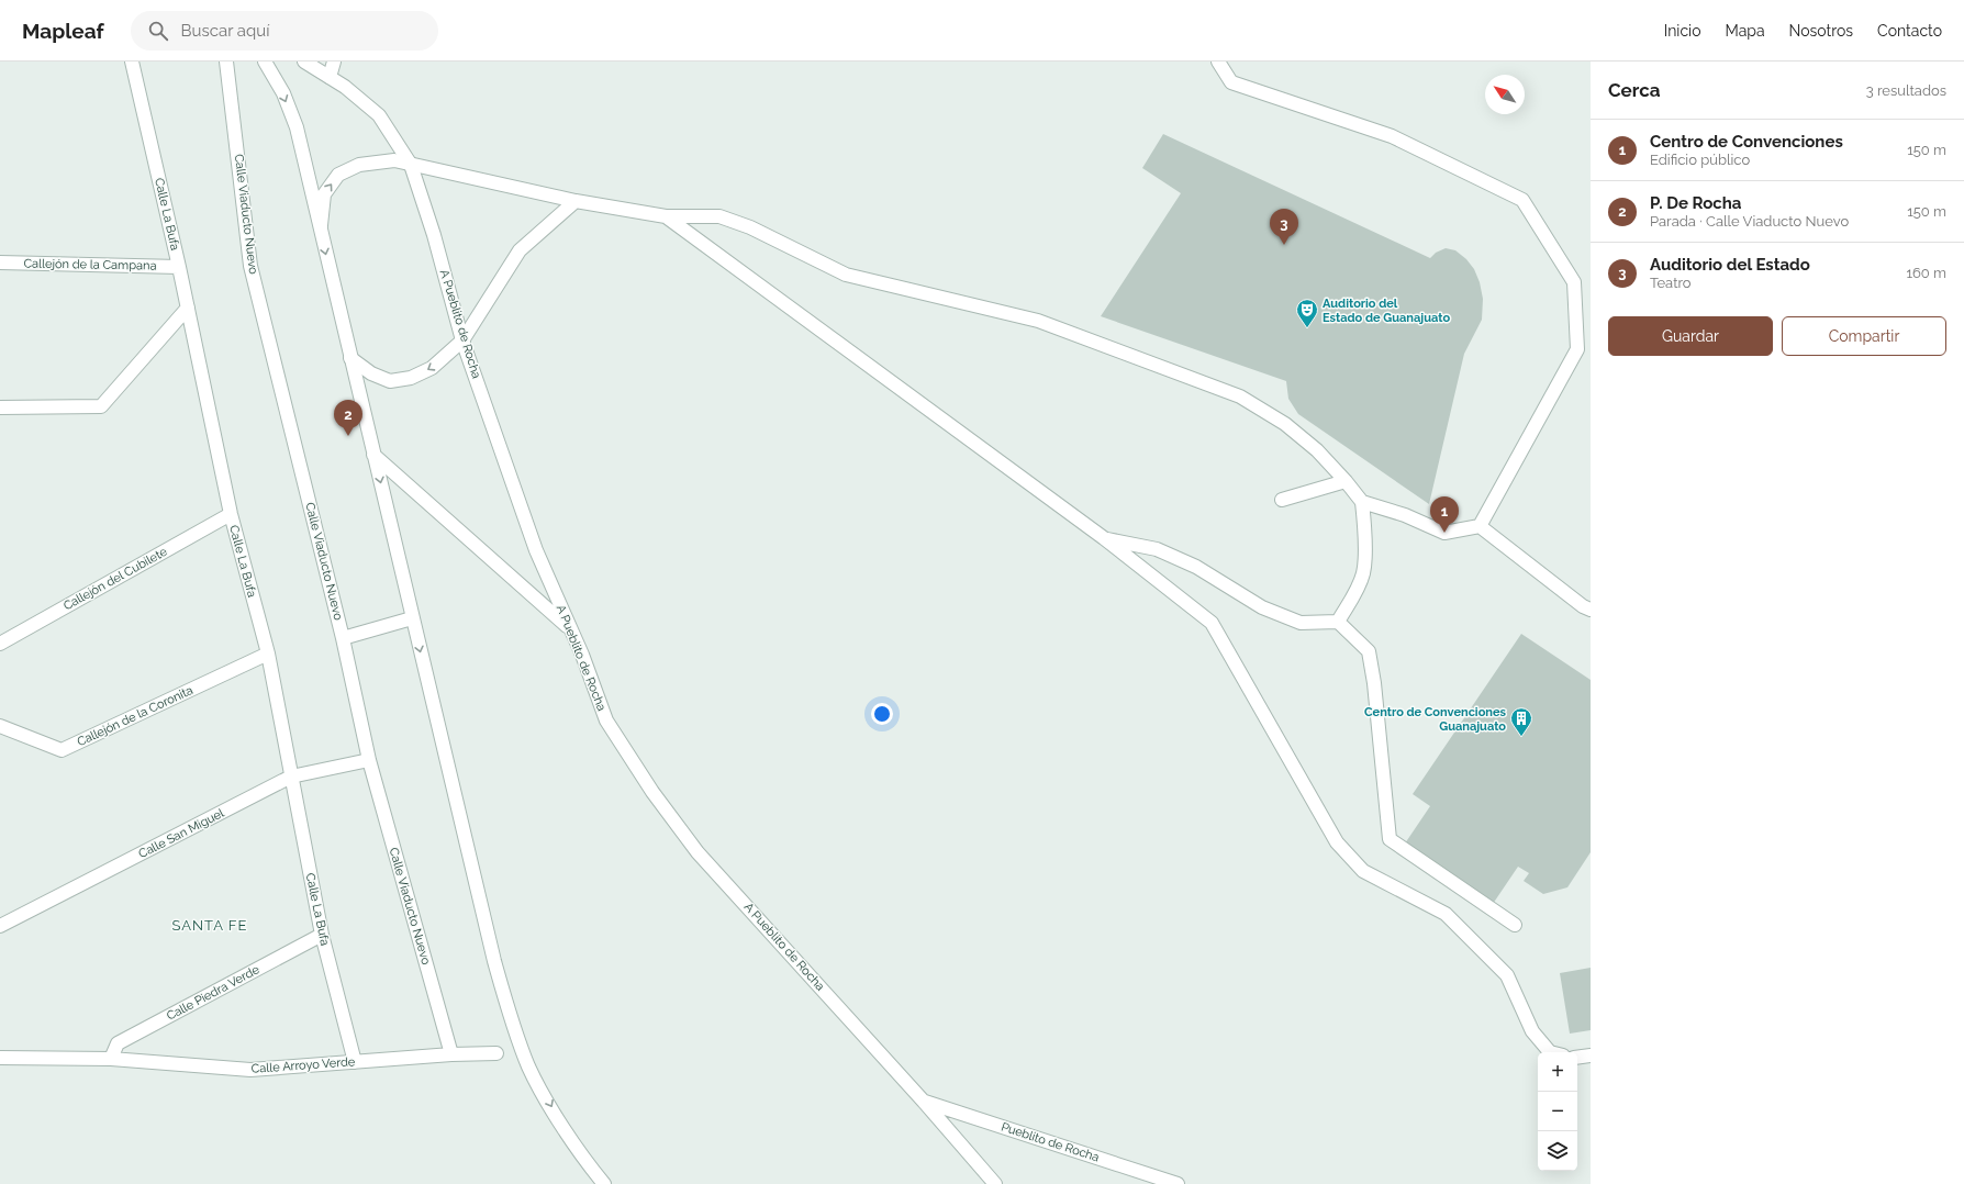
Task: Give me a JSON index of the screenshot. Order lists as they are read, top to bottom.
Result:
{
  "streets": {
    "street": [
      "Calle La Bufa",
      "Calle Viaducto Nuevo",
      "Callejón de la Campana",
      "A Pueblito de Rocha",
      "Callejón del Cubilete",
      "Callejón de la Coronita",
      "Calle San Miguel",
      "Calle Piedra Verde",
      "Calle Arroyo Verde",
      "Pueblito de Rocha"
    ]
  },
  "crossings": [
    ["Calle La Bufa", "Callejón de la Campana"],
    ["Calle La Bufa", "Callejón del Cubilete"],
    ["Calle La Bufa", "Callejón de la Coronita"],
    ["Calle La Bufa", "Calle San Miguel"],
    ["Calle La Bufa", "Calle Piedra Verde"],
    ["Calle La Bufa", "Calle Arroyo Verde"],
    ["Calle Viaducto Nuevo", "Calle San Miguel"],
    ["Calle Viaducto Nuevo", "Calle Arroyo Verde"],
    ["A Pueblito de Rocha", "Pueblito de Rocha"],
    ["Calle Piedra Verde", "Calle Arroyo Verde"]
  ],
  "districts": ["SANTA FE"],
  "places": {
    "theatre": ["Auditorio del Estado de Guanajuato"],
    "building": ["Centro de Convenciones Guanajuato"]
  },
  "north": "top left",
  "page": {
    "header": "Mapleaf",
    "search": "Buscar aquí",
    "nav": [
      "Inicio",
      "Mapa",
      "Nosotros",
      "Contacto"
    ],
    "heading": ["Cerca", "3 resultados"],
    "list": [
      {
        "mark": "1",
        "name": "Centro de Convenciones",
        "note": "Edificio público",
        "value": "150 m"
      },
      {
        "mark": "2",
        "name": "P. De Rocha",
        "note": "Parada · Calle Viaducto Nuevo",
        "value": "150 m"
      },
      {
        "mark": "3",
        "name": "Auditorio del Estado",
        "note": "Teatro",
        "value": "160 m"
      }
    ],
    "pins": ["3", "2", "1"],
    "buttons": ["Guardar", "Compartir"],
    "map_buttons": ["+", "−"]
  }
}
